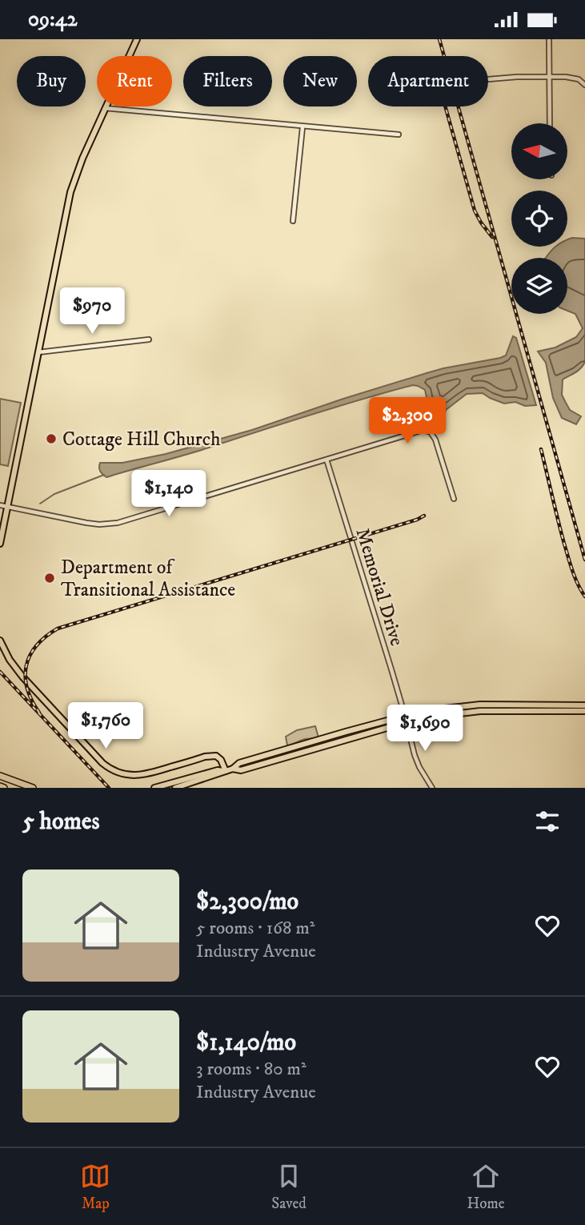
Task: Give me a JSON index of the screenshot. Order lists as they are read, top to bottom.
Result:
{
  "streets": {
    "street": ["Memorial Drive"]
  },
  "places": ["Cottage Hill Church", "Department of Transitional Assistance"],
  "north": "left",
  "page": {
    "status": "09:42",
    "chip": [
      "Buy",
      "Rent",
      "Filters",
      "New",
      "Apartment"
    ],
    "price": [
      "$970",
      "$2,300",
      "$1,140",
      "$1,760",
      "$1,690"
    ],
    "heading": "5 homes",
    "list": [
      {
        "name": "$2,300/mo",
        "note": "5 rooms · 168 m² · Industry Avenue"
      },
      {
        "name": "$1,140/mo",
        "note": "3 rooms · 80 m² · Industry Avenue"
      }
    ],
    "tabs": ["Map", "Saved", "Home"]
  }
}
